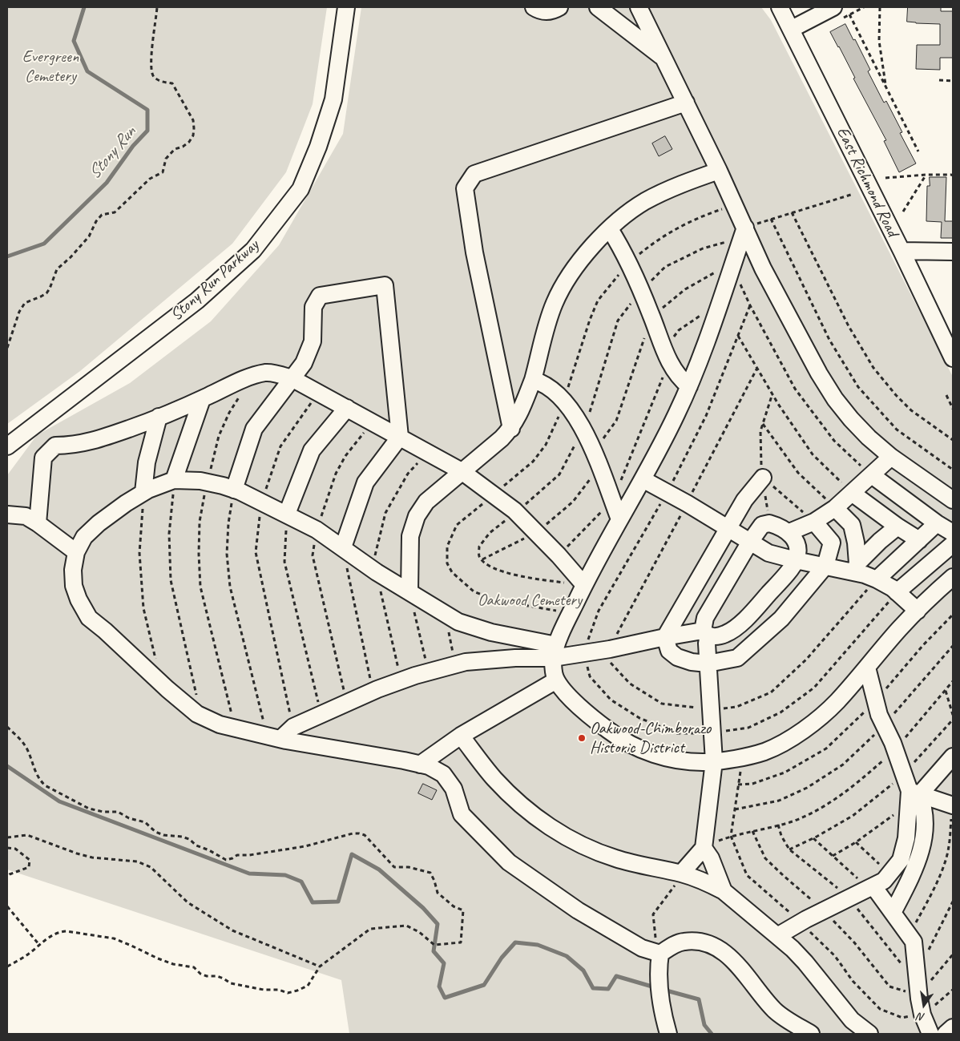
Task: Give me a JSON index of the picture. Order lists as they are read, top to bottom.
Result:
{
  "streets": {
    "street": ["East Richmond Road", "Stony Run Parkway"]
  },
  "water": ["Stony Run"],
  "parks": ["Evergreen Cemetery", "Oakwood Cemetery"],
  "places": ["Oakwood-Chimborazo Historic District"],
  "north": "bottom"
}
